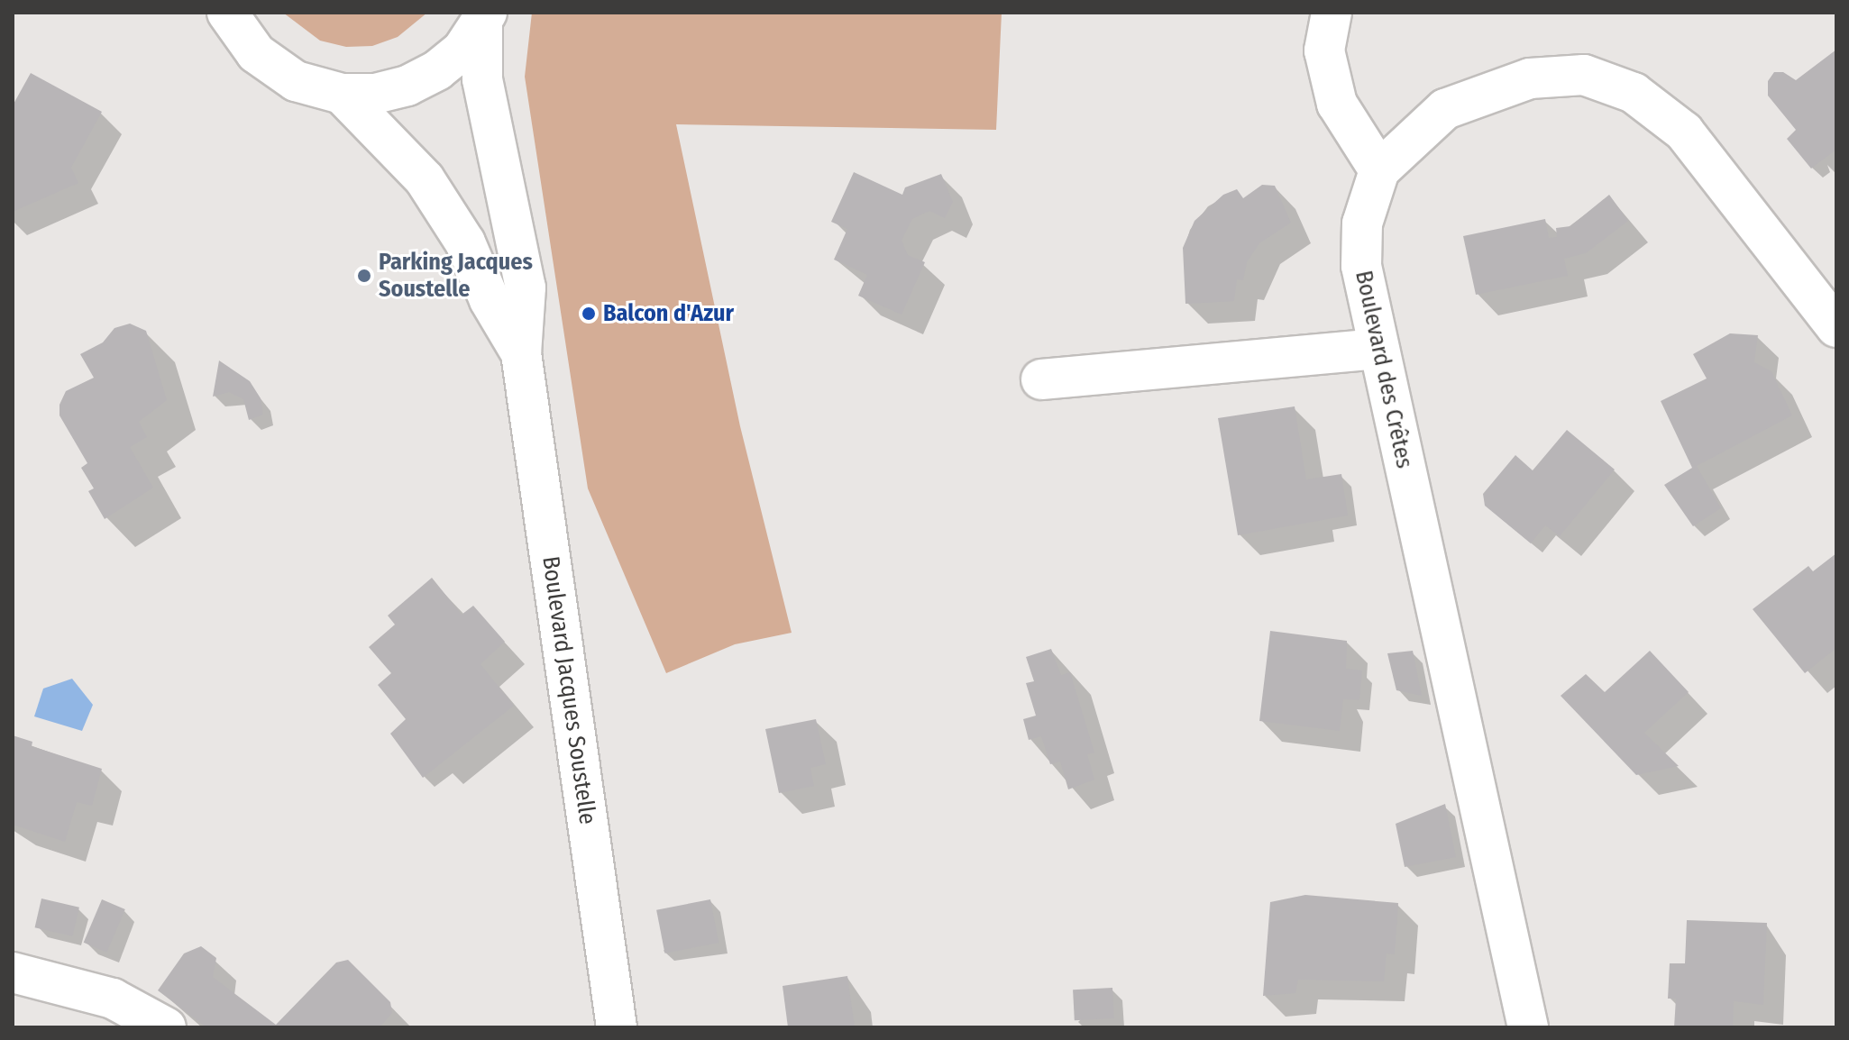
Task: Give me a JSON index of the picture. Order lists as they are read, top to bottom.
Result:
{
  "streets": {
    "street": ["Boulevard des Crêtes", "Boulevard Jacques Soustelle"]
  },
  "places": ["Parking Jacques Soustelle", "Balcon d'Azur"]
}
